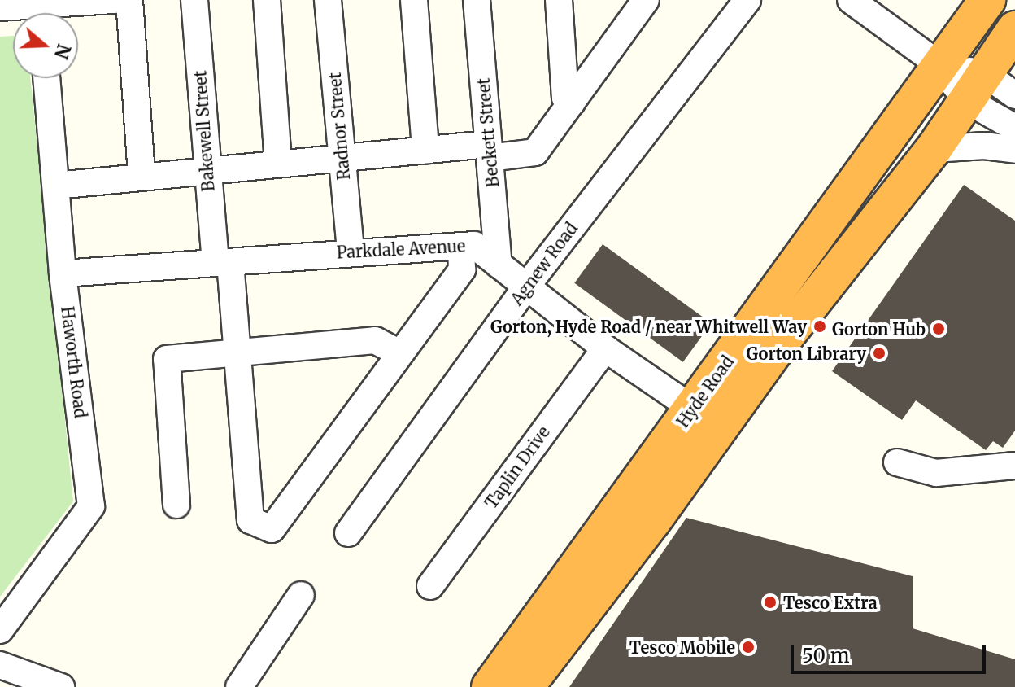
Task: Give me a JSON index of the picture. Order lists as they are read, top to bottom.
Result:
{
  "streets": {
    "highway": ["Hyde Road"],
    "street": [
      "Radnor Street",
      "Bakewell Street",
      "Beckett Street",
      "Parkdale Avenue",
      "Agnew Road",
      "Haworth Road",
      "Taplin Drive"
    ]
  },
  "crossings": [
    ["Radnor Street", "Parkdale Avenue"],
    ["Bakewell Street", "Parkdale Avenue"],
    ["Beckett Street", "Parkdale Avenue"],
    ["Parkdale Avenue", "Agnew Road"],
    ["Parkdale Avenue", "Haworth Road"],
    ["Parkdale Avenue", "Hyde Road"],
    ["Parkdale Avenue", "Taplin Drive"]
  ],
  "places": [
    "Gorton, Hyde Road / near Whitwell Way",
    "Gorton Hub",
    "Gorton Library",
    "Tesco Extra",
    "Tesco Mobile"
  ],
  "scale_bar": "50 m",
  "north": "right"
}
